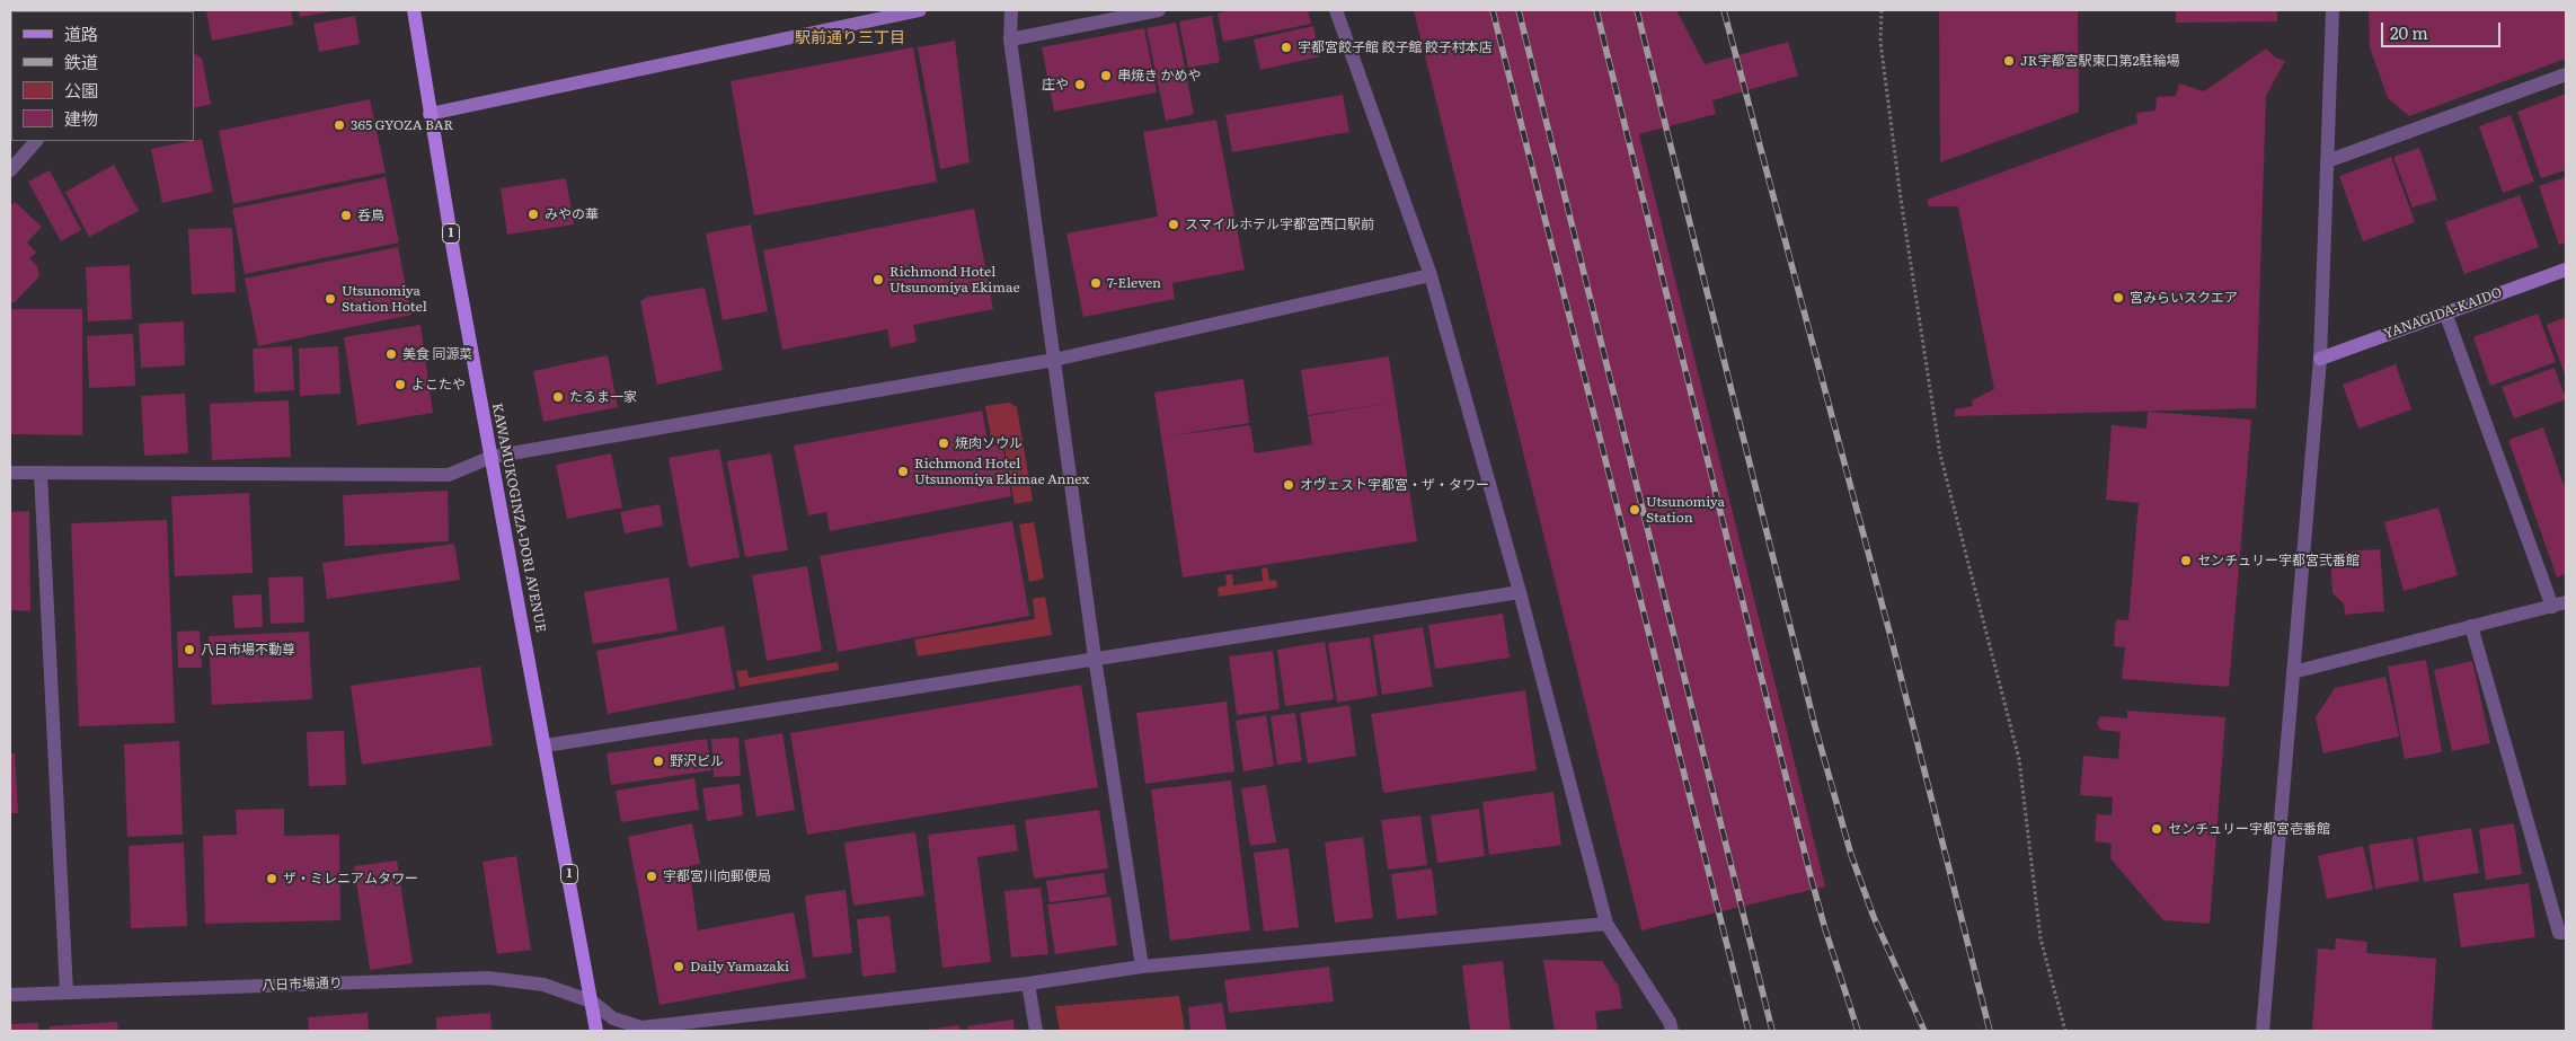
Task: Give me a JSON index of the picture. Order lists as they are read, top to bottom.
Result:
{
  "streets": {
    "main road": ["1", "KAWAMUKOGINZA-DORI AVENUE"],
    "street": ["YANAGIDA-KAIDO", "八日市場通り"]
  },
  "crossings": [
    ["KAWAMUKOGINZA-DORI AVENUE", "八日市場通り"]
  ],
  "districts": ["駅前通り三丁目"],
  "places": [
    "宇都宮餃子館 餃子館 餃子村本店",
    "JR宇都宮駅東口第2駐輪場",
    "串焼き かめや",
    "庄や",
    "365 GYOZA BAR",
    "みやの華",
    "呑鳥",
    "スマイルホテル宇都宮西口駅前",
    "Richmond Hotel Utsunomiya Ekimae",
    "7-Eleven",
    "宮みらいスクエア",
    "Utsunomiya Station Hotel",
    "美食 同源菜",
    "よこたや",
    "たるま一家",
    "焼肉ソウル",
    "Richmond Hotel Utsunomiya Ekimae Annex",
    "オヴェスト宇都宮・ザ・タワー",
    "Utsunomiya Station",
    "センチュリー宇都宮弐番館",
    "八日市場不動尊",
    "野沢ビル",
    "センチュリー宇都宮壱番館",
    "宇都宮川向郵便局",
    "ザ・ミレニアムタワー",
    "Daily Yamazaki"
  ],
  "legend": [
    "道路",
    "鉄道",
    "公園",
    "建物"
  ],
  "scale_bar": "20 m"
}
